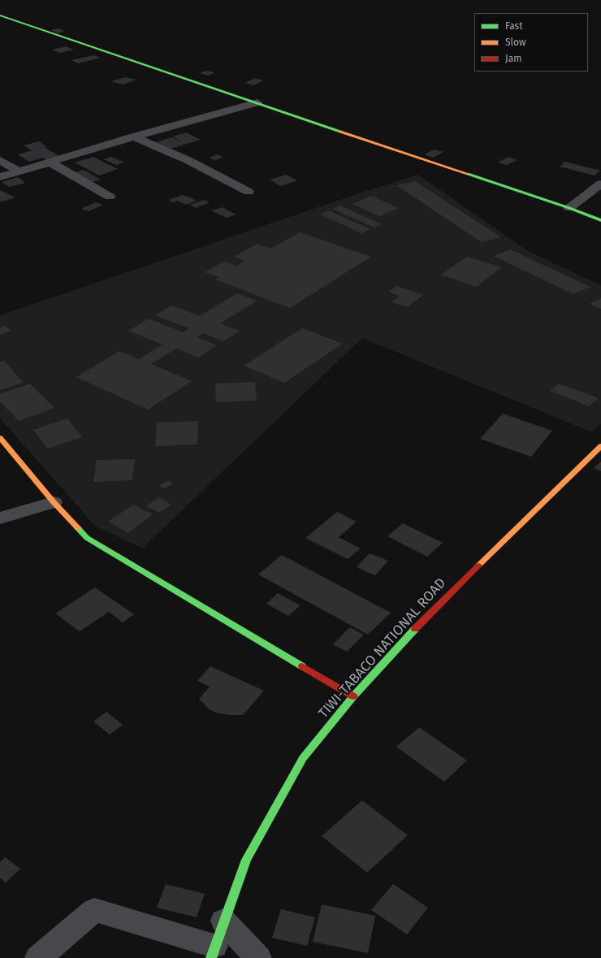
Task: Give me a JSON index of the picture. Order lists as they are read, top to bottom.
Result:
{
  "streets": {
    "main road": ["TIWI-TABACO NATIONAL ROAD"]
  },
  "legend": ["Fast", "Slow", "Jam"]
}
